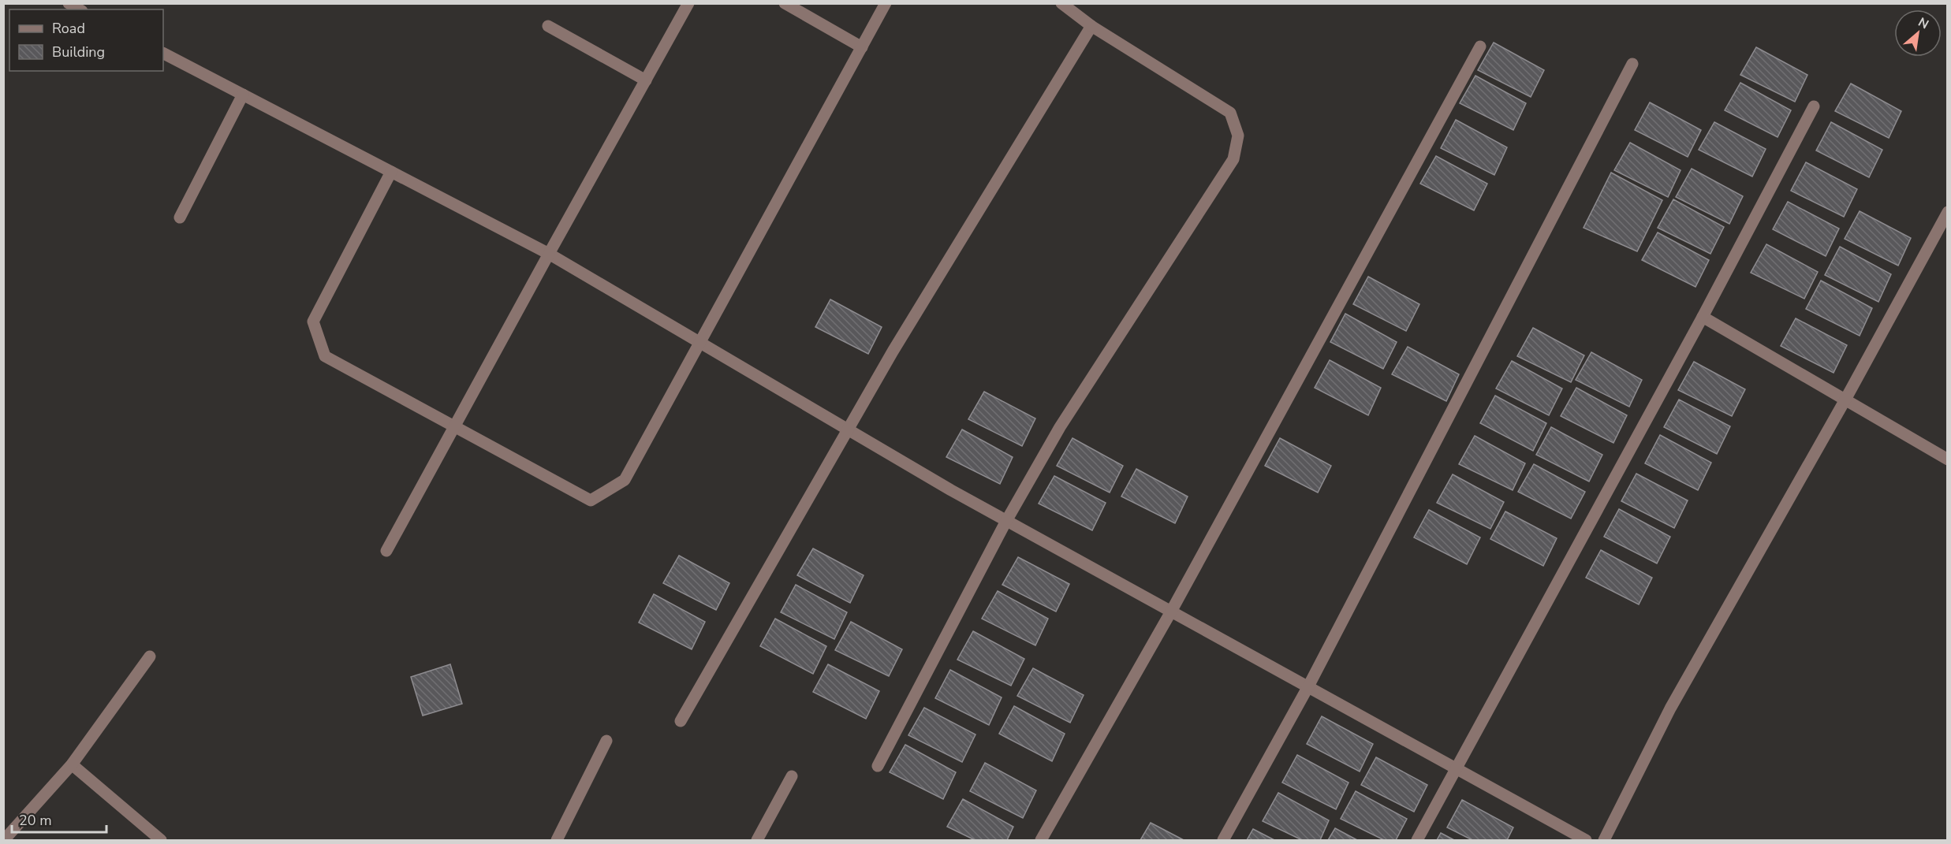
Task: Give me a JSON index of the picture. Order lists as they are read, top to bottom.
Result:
{
  "legend": ["Road", "Building"],
  "scale_bar": "20 m",
  "north": "top right"
}
